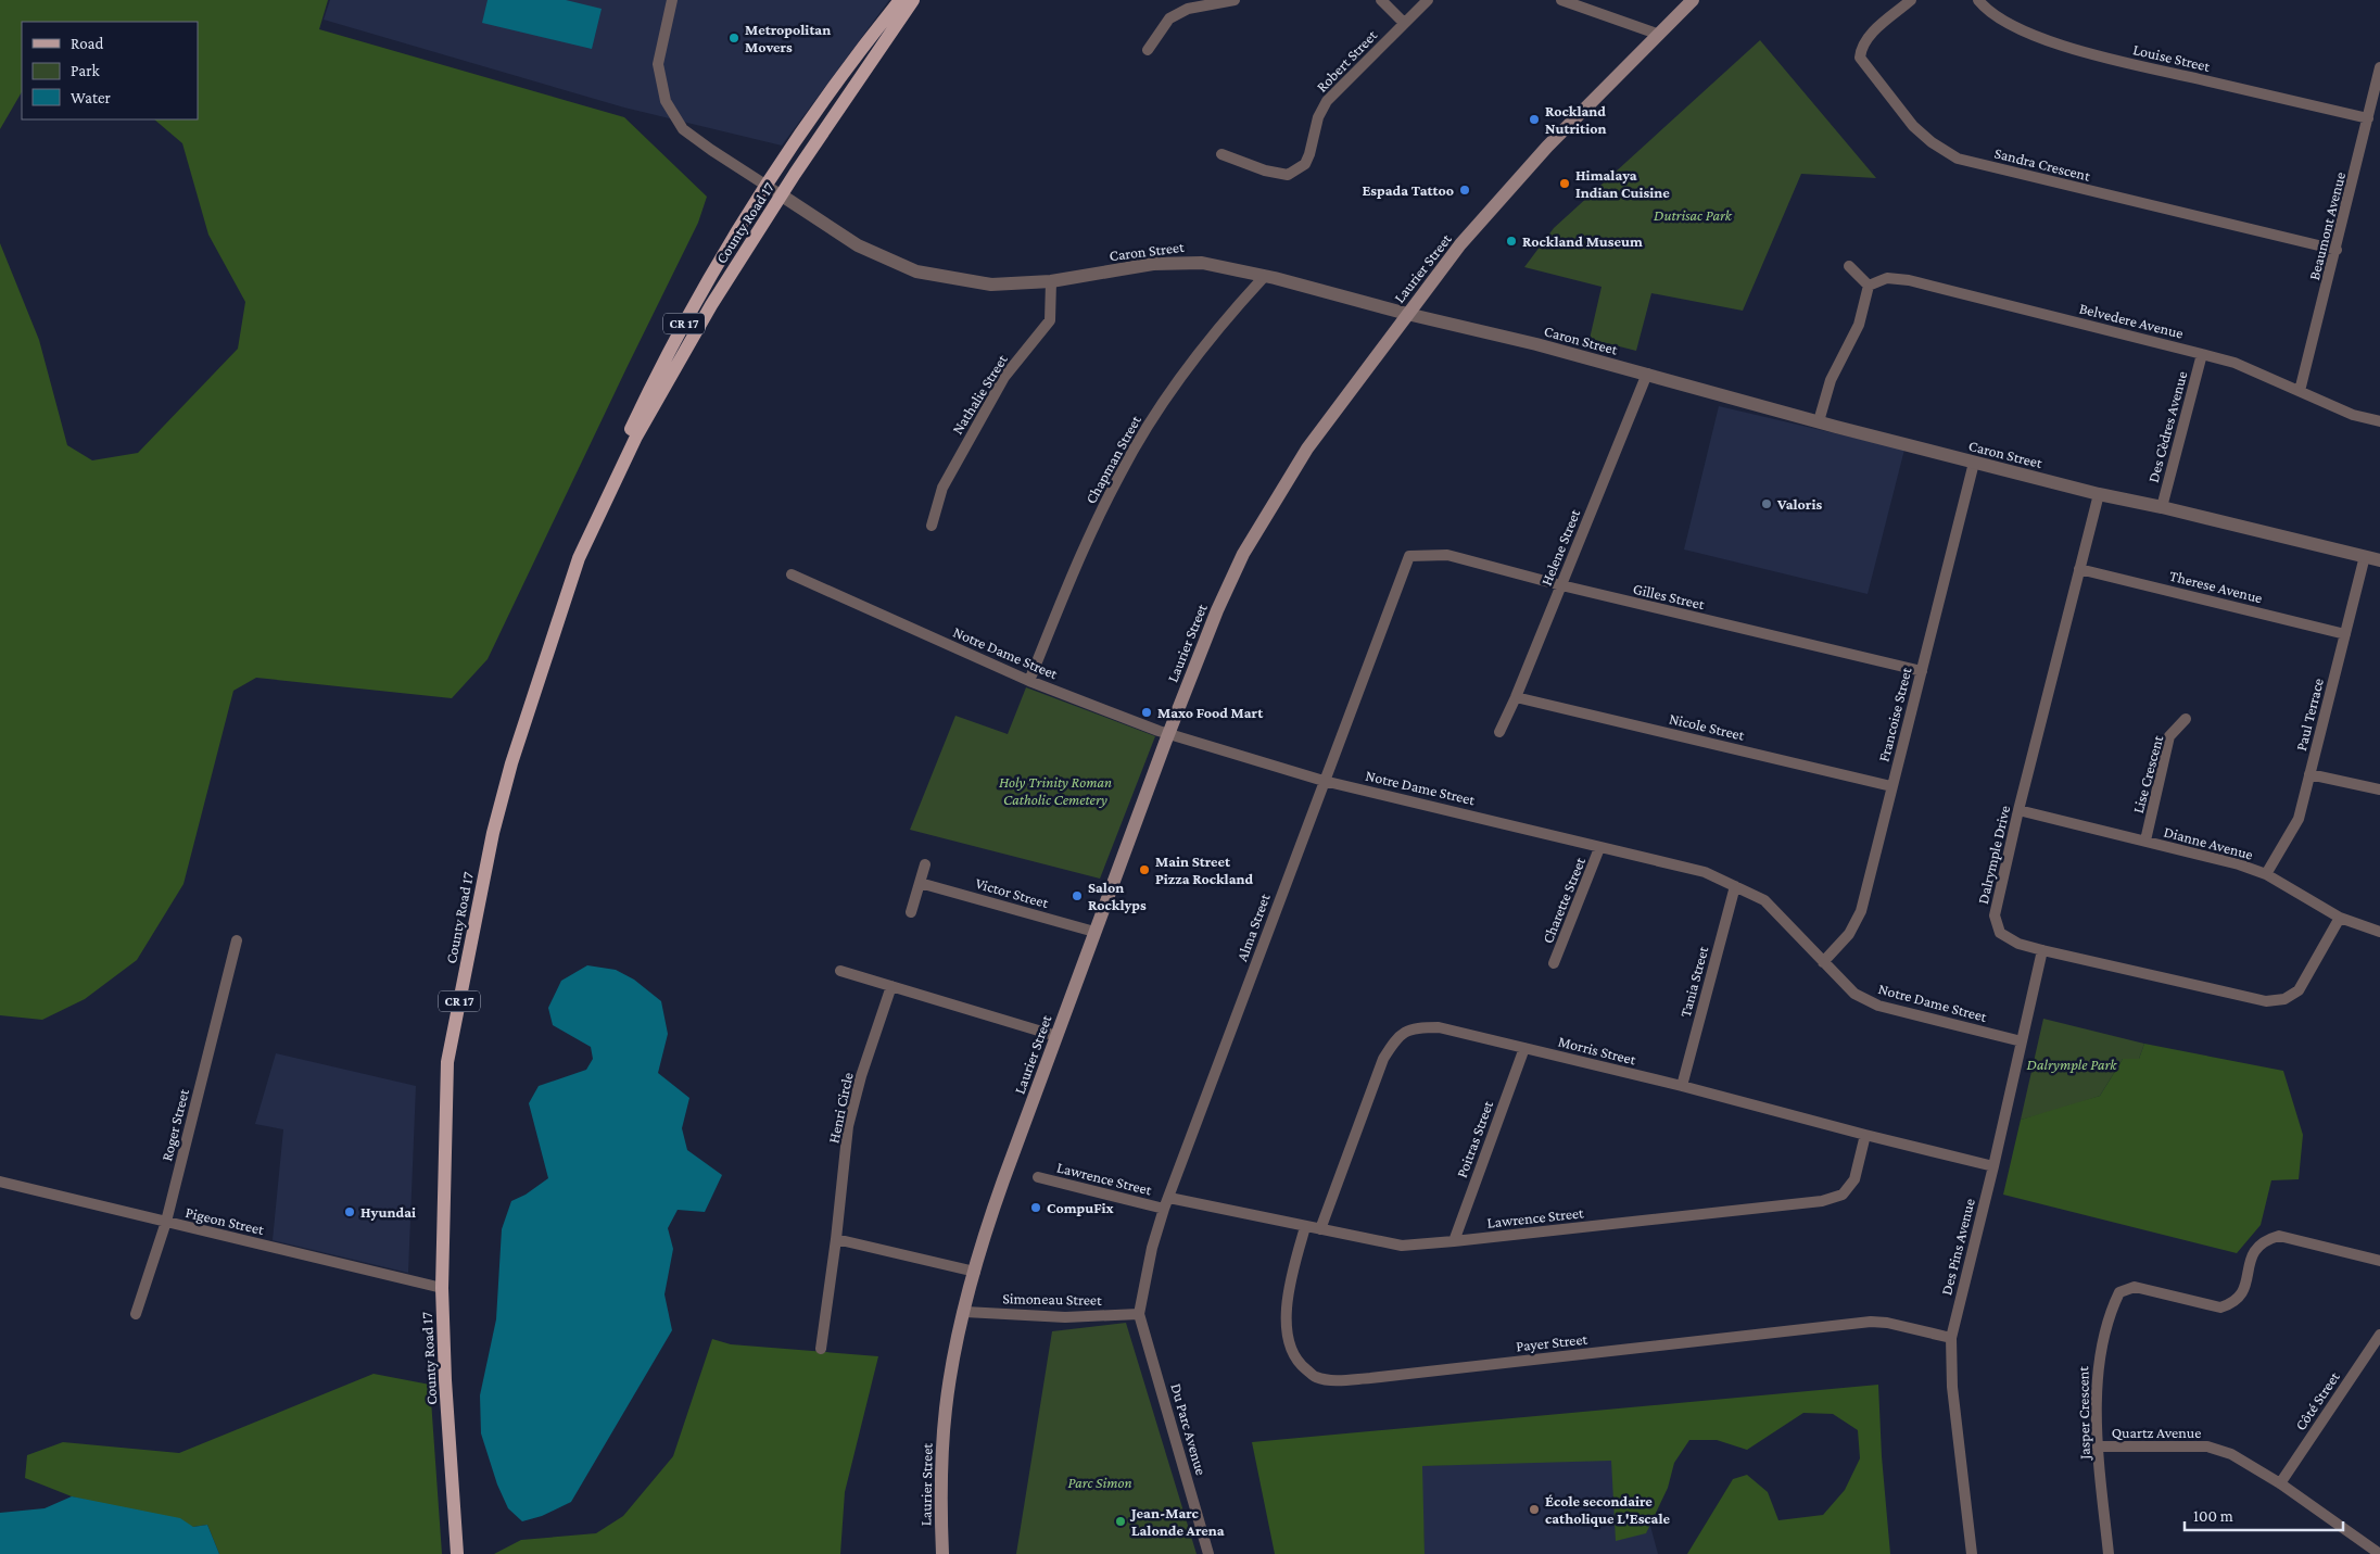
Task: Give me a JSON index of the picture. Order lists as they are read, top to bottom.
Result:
{
  "streets": {
    "main road": ["County Road 17", "Laurier Street", "CR 17"],
    "street": [
      "Louise Street",
      "Robert Street",
      "Sandra Crescent",
      "Beaumont Avenue",
      "Caron Street",
      "Belvedere Avenue",
      "Nathalie Street",
      "Des Cèdres Avenue",
      "Chapman Street",
      "Helene Street",
      "Therese Avenue",
      "Gilles Street",
      "Notre Dame Street",
      "Francoise Street",
      "Paul Terrace",
      "Nicole Street",
      "Lise Crescent",
      "Dianne Avenue",
      "Dalrymple Drive",
      "Victor Street",
      "Charette Street",
      "Alma Street",
      "Tania Street",
      "Morris Street",
      "Henri Circle",
      "Roger Street",
      "Poitras Street",
      "Lawrence Street",
      "Pigeon Street",
      "Des Pins Avenue",
      "Simoneau Street",
      "Payer Street",
      "Côté Street",
      "Jasper Crescent",
      "Du Parc Avenue",
      "Quartz Avenue"
    ]
  },
  "crossings": [
    ["Louise Street", "Beaumont Avenue"],
    ["Sandra Crescent", "Beaumont Avenue"],
    ["County Road 17", "Caron Street"],
    ["County Road 17", "Pigeon Street"],
    ["Beaumont Avenue", "Belvedere Avenue"],
    ["Caron Street", "Laurier Street"],
    ["Caron Street", "Nathalie Street"],
    ["Caron Street", "Des Cèdres Avenue"],
    ["Caron Street", "Chapman Street"],
    ["Caron Street", "Helene Street"],
    ["Caron Street", "Francoise Street"],
    ["Caron Street", "Paul Terrace"],
    ["Caron Street", "Dalrymple Drive"],
    ["Laurier Street", "Notre Dame Street"],
    ["Laurier Street", "Victor Street"],
    ["Laurier Street", "Simoneau Street"],
    ["Belvedere Avenue", "Des Cèdres Avenue"],
    ["Chapman Street", "Notre Dame Street"],
    ["Helene Street", "Gilles Street"],
    ["Helene Street", "Nicole Street"],
    ["Therese Avenue", "Paul Terrace"],
    ["Therese Avenue", "Dalrymple Drive"],
    ["Gilles Street", "Francoise Street"],
    ["Gilles Street", "Alma Street"],
    ["Notre Dame Street", "Francoise Street"],
    ["Notre Dame Street", "Charette Street"],
    ["Notre Dame Street", "Alma Street"],
    ["Notre Dame Street", "Tania Street"],
    ["Notre Dame Street", "Des Pins Avenue"],
    ["Francoise Street", "Nicole Street"],
    ["Paul Terrace", "Dianne Avenue"],
    ["Lise Crescent", "Dianne Avenue"],
    ["Dianne Avenue", "Dalrymple Drive"],
    ["Dalrymple Drive", "Des Pins Avenue"],
    ["Alma Street", "Lawrence Street"],
    ["Alma Street", "Simoneau Street"],
    ["Alma Street", "Du Parc Avenue"],
    ["Tania Street", "Morris Street"],
    ["Morris Street", "Poitras Street"],
    ["Morris Street", "Lawrence Street"],
    ["Morris Street", "Des Pins Avenue"],
    ["Roger Street", "Pigeon Street"],
    ["Poitras Street", "Lawrence Street"],
    ["Lawrence Street", "Payer Street"],
    ["Des Pins Avenue", "Payer Street"],
    ["Simoneau Street", "Du Parc Avenue"],
    ["Côté Street", "Quartz Avenue"],
    ["Jasper Crescent", "Quartz Avenue"]
  ],
  "parks": [
    "Dutrisac Park",
    "Holy Trinity Roman Catholic Cemetery",
    "Dalrymple Park",
    "Parc Simon"
  ],
  "places": [
    "Metropolitan Movers",
    "Rockland Nutrition",
    "Himalaya Indian Cuisine",
    "Espada Tattoo",
    "Rockland Museum",
    "Valoris",
    "Maxo Food Mart",
    "Main Street Pizza Rockland",
    "Salon Rocklyps",
    "CompuFix",
    "Hyundai",
    "École secondaire catholique L'Escale",
    "Jean-Marc Lalonde Arena"
  ],
  "legend": ["Road", "Park", "Water"],
  "scale_bar": "100 m"
}
